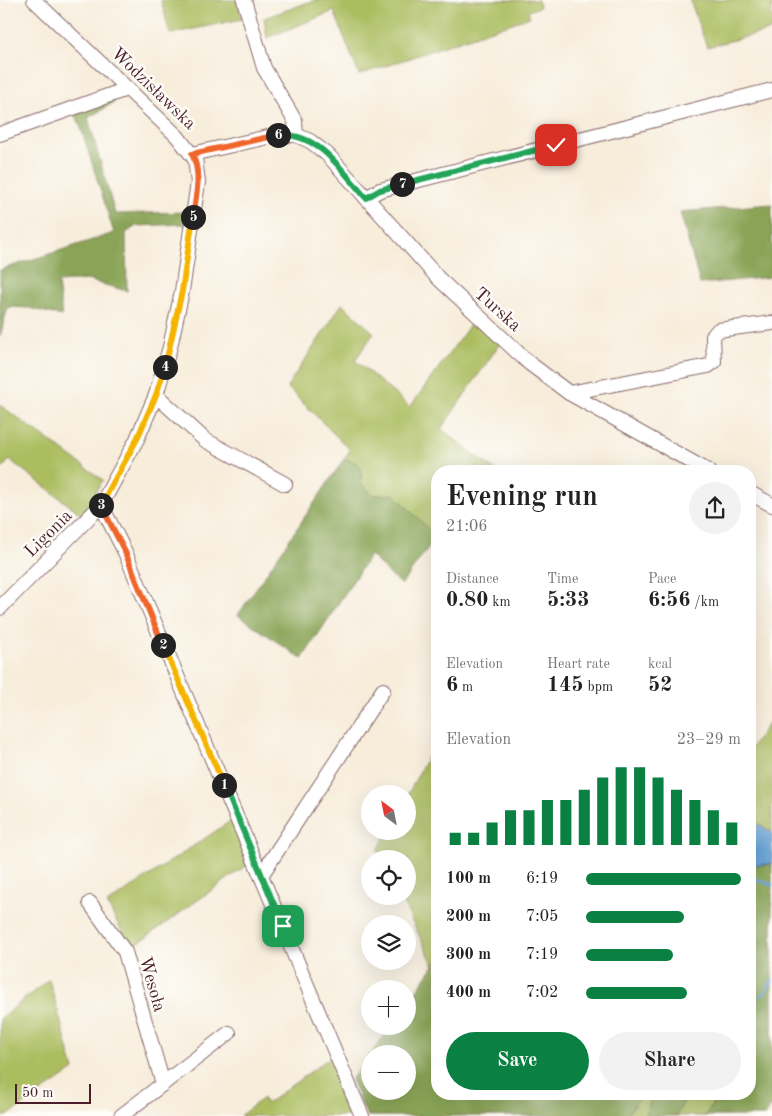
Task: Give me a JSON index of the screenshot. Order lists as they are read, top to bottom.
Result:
{
  "streets": {
    "street": [
      "Wodzisławska",
      "Turska",
      "Ligonia",
      "Wesoła"
    ]
  },
  "crossings": [
    ["Wodzisławska", "Ligonia"]
  ],
  "scale_bar": "50 m",
  "north": "top left",
  "page": {
    "pins": [
      "6",
      "7",
      "5",
      "4",
      "3",
      "2",
      "1"
    ],
    "heading": ["Evening run", "21:06"],
    "stats": [
      ["Distance", "0.80 km"],
      ["Time", "5:33"],
      ["Pace", "6:56 /km"],
      ["Elevation", "6 m"],
      ["Heart rate", "145 bpm"],
      ["kcal", "52"]
    ],
    "chart": ["Elevation", "23–29 m"],
    "map_buttons": ["+", "−"],
    "list": [
      {
        "name": "100 m",
        "note": "6:19"
      },
      {
        "name": "200 m",
        "note": "7:05"
      },
      {
        "name": "300 m",
        "note": "7:19"
      },
      {
        "name": "400 m",
        "note": "7:02"
      }
    ],
    "buttons": ["Save", "Share"],
    "scale": "50 m"
  }
}
